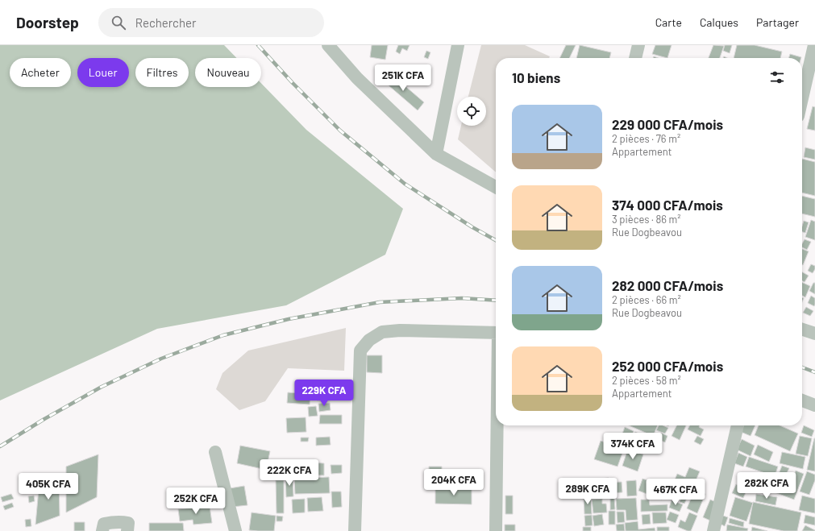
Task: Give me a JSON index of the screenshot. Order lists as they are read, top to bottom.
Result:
{
  "page": {
    "header": "Doorstep",
    "search": "Rechercher",
    "nav": ["Carte", "Calques", "Partager"],
    "chip": [
      "Acheter",
      "Louer",
      "Filtres",
      "Nouveau"
    ],
    "heading": "10 biens",
    "price": [
      "251K CFA",
      "229K CFA",
      "374K CFA",
      "222K CFA",
      "204K CFA",
      "282K CFA",
      "405K CFA",
      "289K CFA",
      "467K CFA",
      "252K CFA"
    ],
    "list": [
      {
        "name": "229 000 CFA/mois",
        "note": "2 pièces · 76 m² · Appartement"
      },
      {
        "name": "374 000 CFA/mois",
        "note": "3 pièces · 86 m² · Rue Dogbeavou"
      },
      {
        "name": "282 000 CFA/mois",
        "note": "2 pièces · 66 m² · Rue Dogbeavou"
      },
      {
        "name": "252 000 CFA/mois",
        "note": "2 pièces · 58 m² · Appartement"
      }
    ]
  }
}
